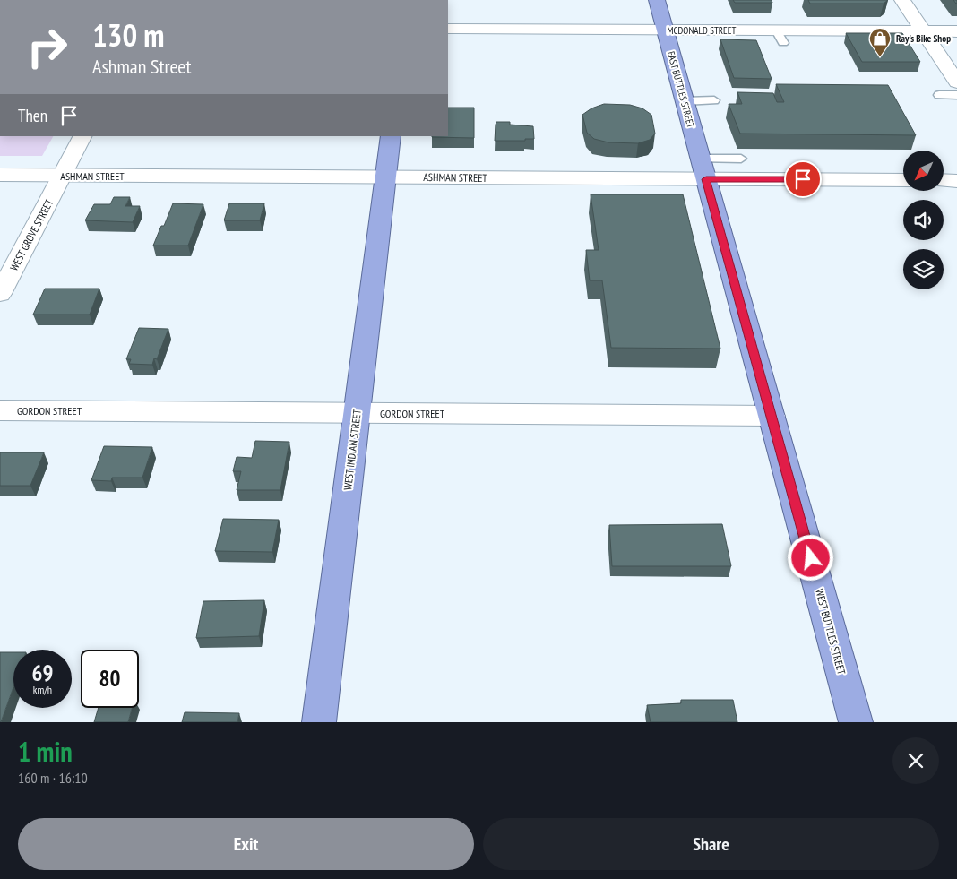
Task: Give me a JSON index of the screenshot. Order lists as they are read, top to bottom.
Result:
{
  "streets": {
    "highway": ["EAST BUTTLES STREET", "WEST INDIAN STREET", "WEST BUTTLES STREET"],
    "street": [
      "MCDONALD STREET",
      "ASHMAN STREET",
      "WEST GROVE STREET",
      "GORDON STREET"
    ]
  },
  "crossings": [
    ["MCDONALD STREET", "EAST BUTTLES STREET"],
    ["EAST BUTTLES STREET", "ASHMAN STREET"],
    ["EAST BUTTLES STREET", "WEST BUTTLES STREET"],
    ["ASHMAN STREET", "WEST GROVE STREET"],
    ["ASHMAN STREET", "WEST INDIAN STREET"],
    ["ASHMAN STREET", "WEST BUTTLES STREET"],
    ["GORDON STREET", "WEST INDIAN STREET"],
    ["GORDON STREET", "WEST BUTTLES STREET"]
  ],
  "places": {
    "shop": ["Ray's Bike Shop"]
  },
  "north": "bottom left",
  "page": {
    "turn": ["130 m", "Ashman Street"],
    "then": "Then",
    "speed": "69 km/h",
    "limit": "80",
    "heading": ["1 min", "160 m · 16:10"],
    "buttons": ["Exit", "Share"]
  }
}
